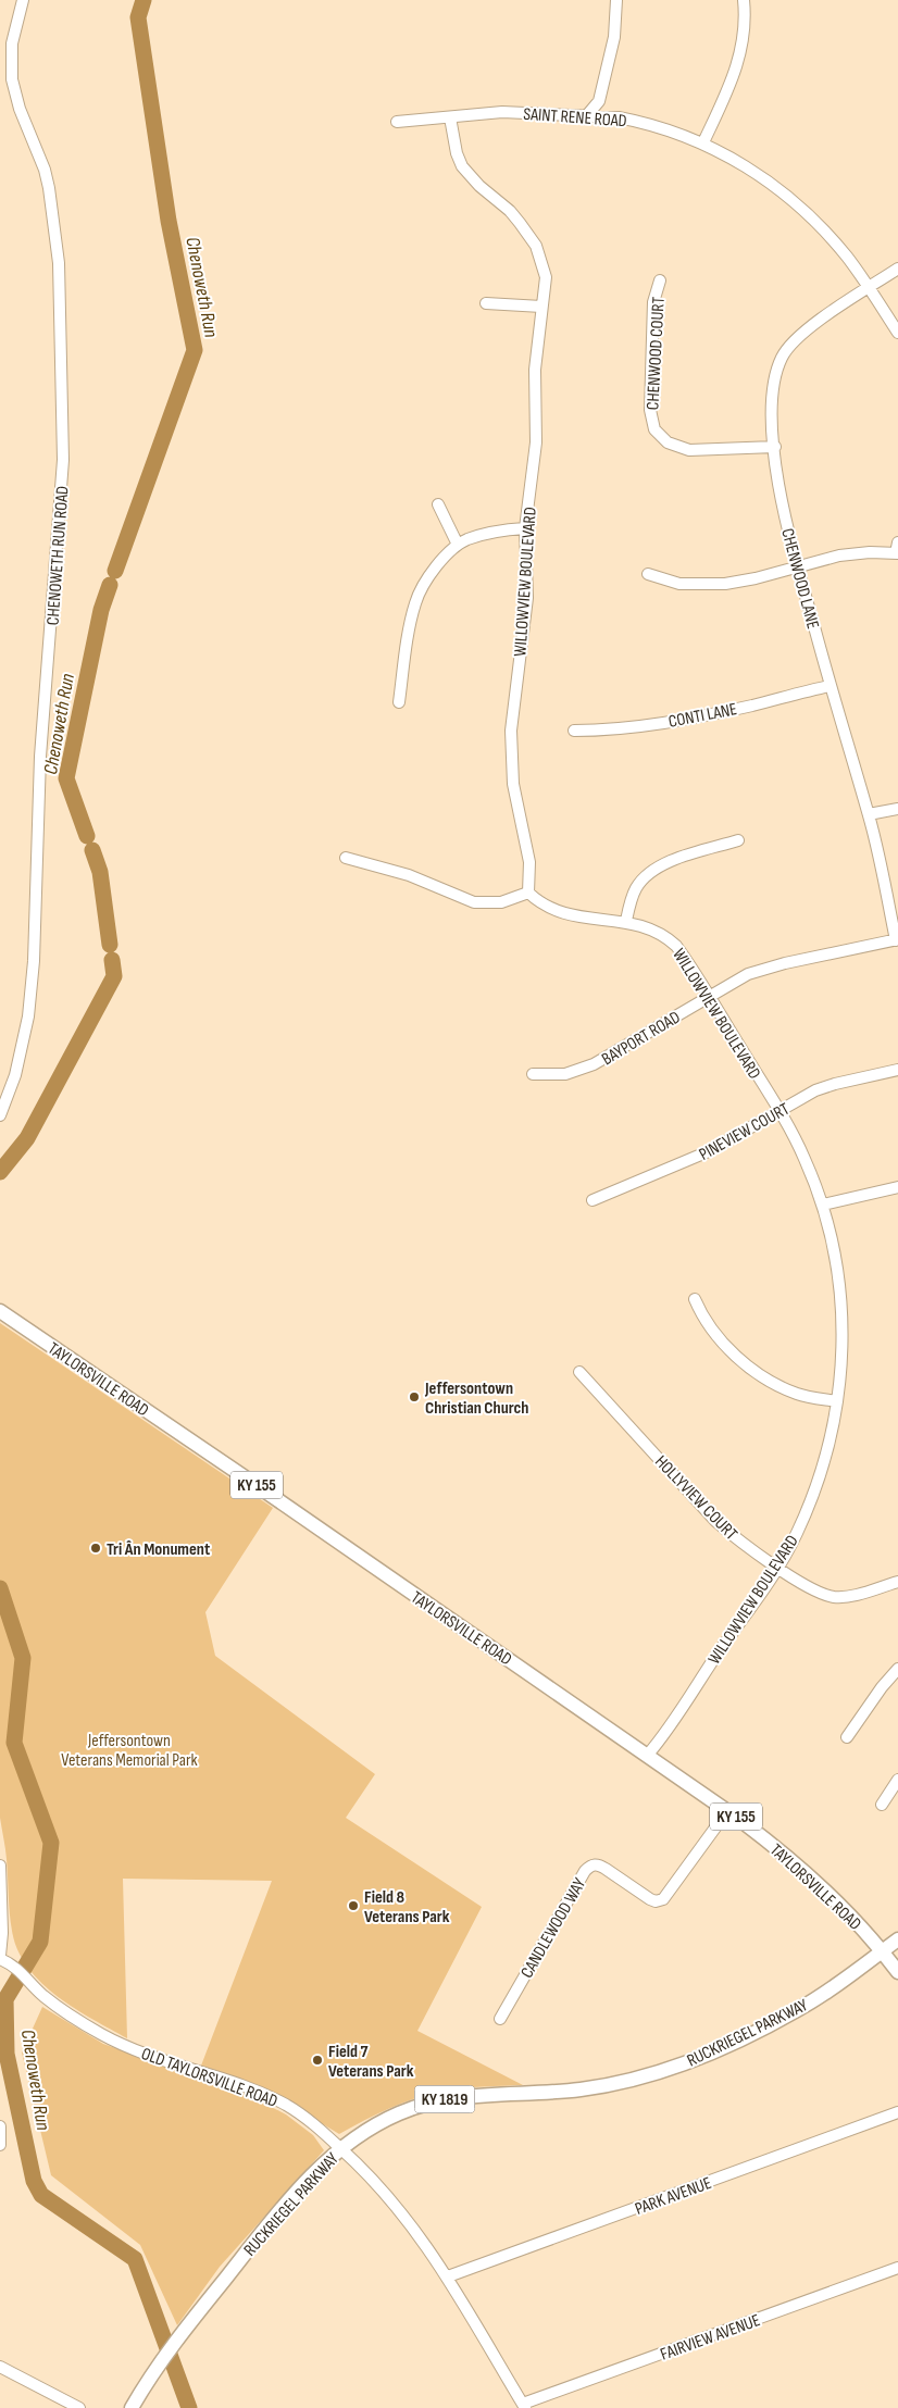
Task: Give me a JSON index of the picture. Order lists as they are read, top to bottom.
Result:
{
  "streets": {
    "main road": [
      "TAYLORSVILLE ROAD",
      "KY 155",
      "RUCKRIEGEL PARKWAY",
      "KY 1819"
    ],
    "street": [
      "SAINT RENE ROAD",
      "CHENWOOD COURT",
      "CHENOWETH RUN ROAD",
      "CHENWOOD LANE",
      "WILLOWVIEW BOULEVARD",
      "CONTI LANE",
      "BAYPORT ROAD",
      "PINEVIEW COURT",
      "HOLLYVIEW COURT",
      "CANDLEWOOD WAY",
      "OLD TAYLORSVILLE ROAD",
      "PARK AVENUE",
      "FAIRVIEW AVENUE"
    ]
  },
  "crossings": [
    ["SAINT RENE ROAD", "CHENWOOD LANE"],
    ["SAINT RENE ROAD", "WILLOWVIEW BOULEVARD"],
    ["CHENWOOD COURT", "CHENWOOD LANE"],
    ["CHENWOOD LANE", "CONTI LANE"],
    ["CHENWOOD LANE", "BAYPORT ROAD"],
    ["WILLOWVIEW BOULEVARD", "BAYPORT ROAD"],
    ["WILLOWVIEW BOULEVARD", "PINEVIEW COURT"],
    ["WILLOWVIEW BOULEVARD", "TAYLORSVILLE ROAD"],
    ["WILLOWVIEW BOULEVARD", "HOLLYVIEW COURT"],
    ["TAYLORSVILLE ROAD", "CANDLEWOOD WAY"],
    ["TAYLORSVILLE ROAD", "RUCKRIEGEL PARKWAY"],
    ["RUCKRIEGEL PARKWAY", "OLD TAYLORSVILLE ROAD"],
    ["OLD TAYLORSVILLE ROAD", "PARK AVENUE"],
    ["OLD TAYLORSVILLE ROAD", "FAIRVIEW AVENUE"]
  ],
  "water": ["Chenoweth Run"],
  "parks": ["Jeffersontown Veterans Memorial Park"],
  "places": [
    "Jeffersontown Christian Church",
    "Tri Ân Monument",
    "Field 8 Veterans Park",
    "Field 7 Veterans Park"
  ]
}
